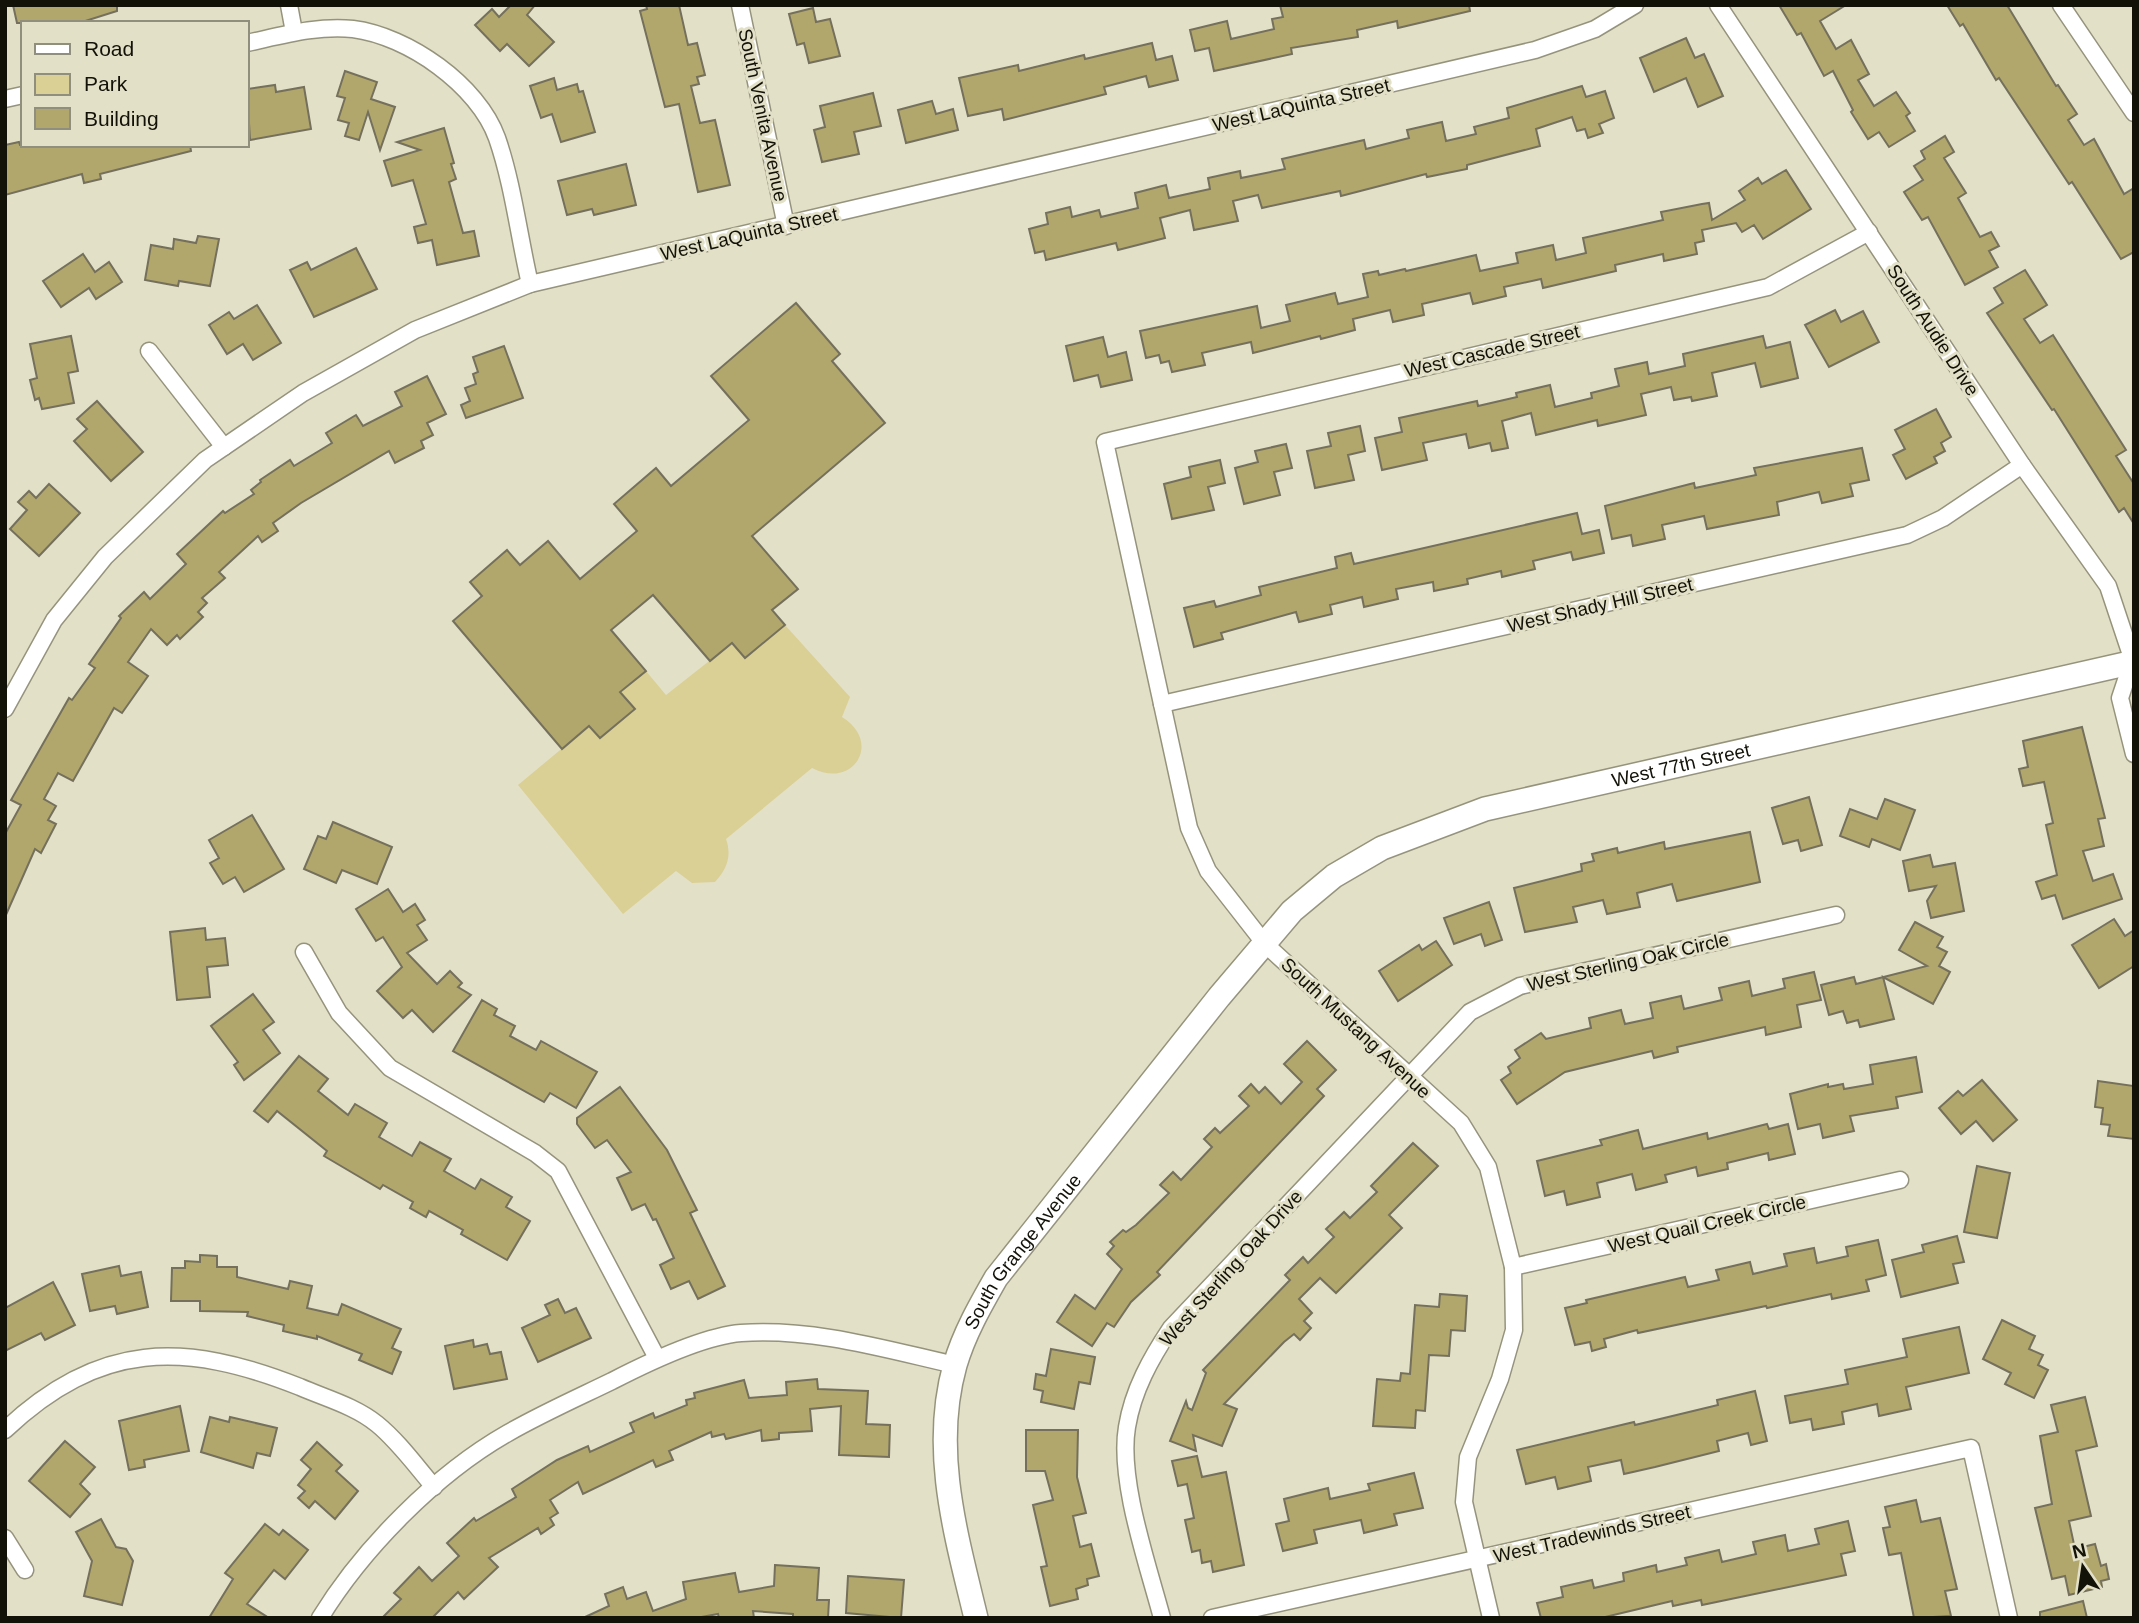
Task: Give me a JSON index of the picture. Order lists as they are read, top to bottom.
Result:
{
  "streets": {
    "street": [
      "West LaQuinta Street",
      "South Venita Avenue",
      "South Audie Drive",
      "West Cascade Street",
      "West Shady Hill Street",
      "West 77th Street",
      "West Sterling Oak Circle",
      "South Mustang Avenue",
      "West Quail Creek Circle",
      "South Grange Avenue",
      "West Sterling Oak Drive",
      "West Tradewinds Street"
    ]
  },
  "crossings": [
    ["West LaQuinta Street", "South Venita Avenue"],
    ["South Audie Drive", "West Cascade Street"],
    ["South Audie Drive", "West Shady Hill Street"],
    ["South Audie Drive", "West 77th Street"],
    ["West Cascade Street", "South Mustang Avenue"],
    ["West Shady Hill Street", "South Mustang Avenue"],
    ["West 77th Street", "South Mustang Avenue"],
    ["West 77th Street", "South Grange Avenue"],
    ["West Sterling Oak Circle", "South Mustang Avenue"],
    ["West Sterling Oak Circle", "West Sterling Oak Drive"],
    ["South Mustang Avenue", "West Quail Creek Circle"],
    ["South Mustang Avenue", "South Grange Avenue"],
    ["South Mustang Avenue", "West Sterling Oak Drive"],
    ["South Mustang Avenue", "West Tradewinds Street"]
  ],
  "legend": ["Road", "Park", "Building"],
  "north": "top"
}
